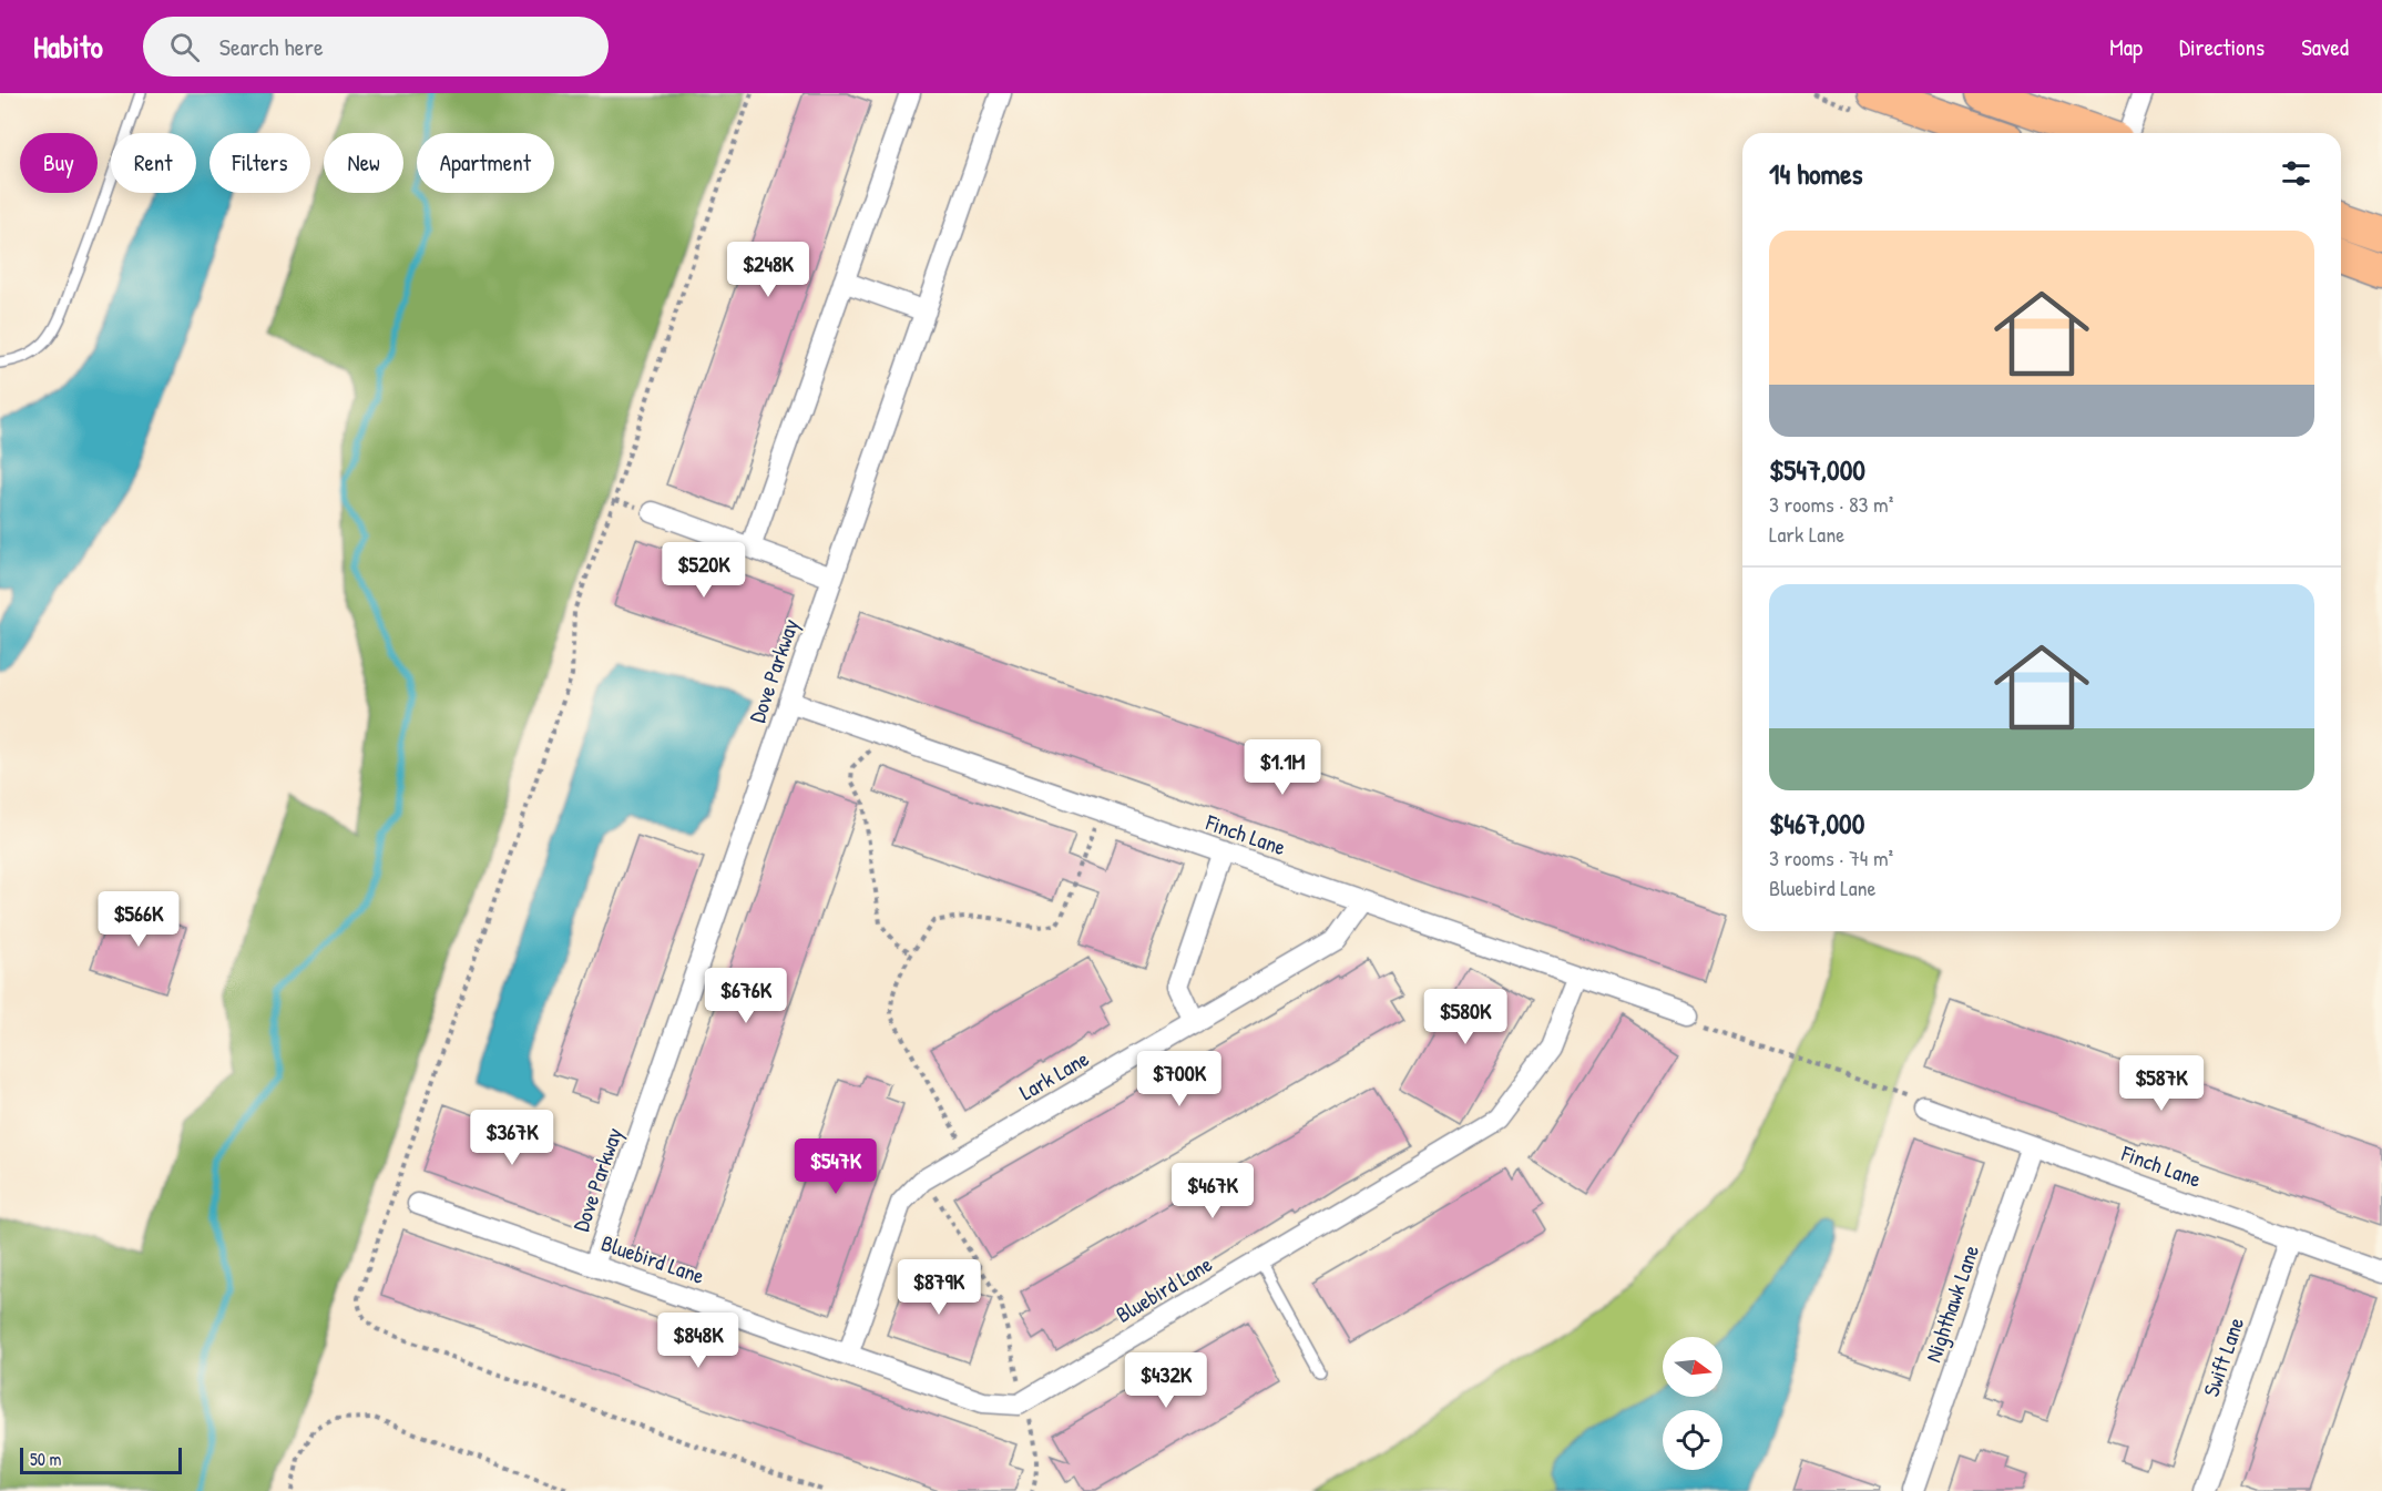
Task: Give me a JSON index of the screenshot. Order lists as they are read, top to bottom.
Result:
{
  "streets": {
    "street": [
      "Dove Parkway",
      "Finch Lane",
      "Lark Lane",
      "Bluebird Lane",
      "Nighthawk Lane",
      "Swift Lane"
    ]
  },
  "crossings": [
    ["Dove Parkway", "Finch Lane"],
    ["Dove Parkway", "Bluebird Lane"],
    ["Finch Lane", "Lark Lane"],
    ["Finch Lane", "Bluebird Lane"],
    ["Finch Lane", "Nighthawk Lane"],
    ["Finch Lane", "Swift Lane"],
    ["Lark Lane", "Bluebird Lane"]
  ],
  "scale_bar": "50 m",
  "north": "right",
  "page": {
    "header": "Habito",
    "search": "Search here",
    "nav": ["Map", "Directions", "Saved"],
    "chip": [
      "Buy",
      "Rent",
      "Filters",
      "New",
      "Apartment"
    ],
    "heading": "14 homes",
    "list": [
      {
        "name": "$547,000",
        "note": "3 rooms · 83 m² · Lark Lane"
      },
      {
        "name": "$467,000",
        "note": "3 rooms · 74 m² · Bluebird Lane"
      }
    ],
    "price": [
      "$248K",
      "$520K",
      "$1.1M",
      "$566K",
      "$676K",
      "$580K",
      "$700K",
      "$587K",
      "$367K",
      "$547K",
      "$467K",
      "$879K",
      "$848K",
      "$432K"
    ],
    "scale": "50 m"
  }
}
